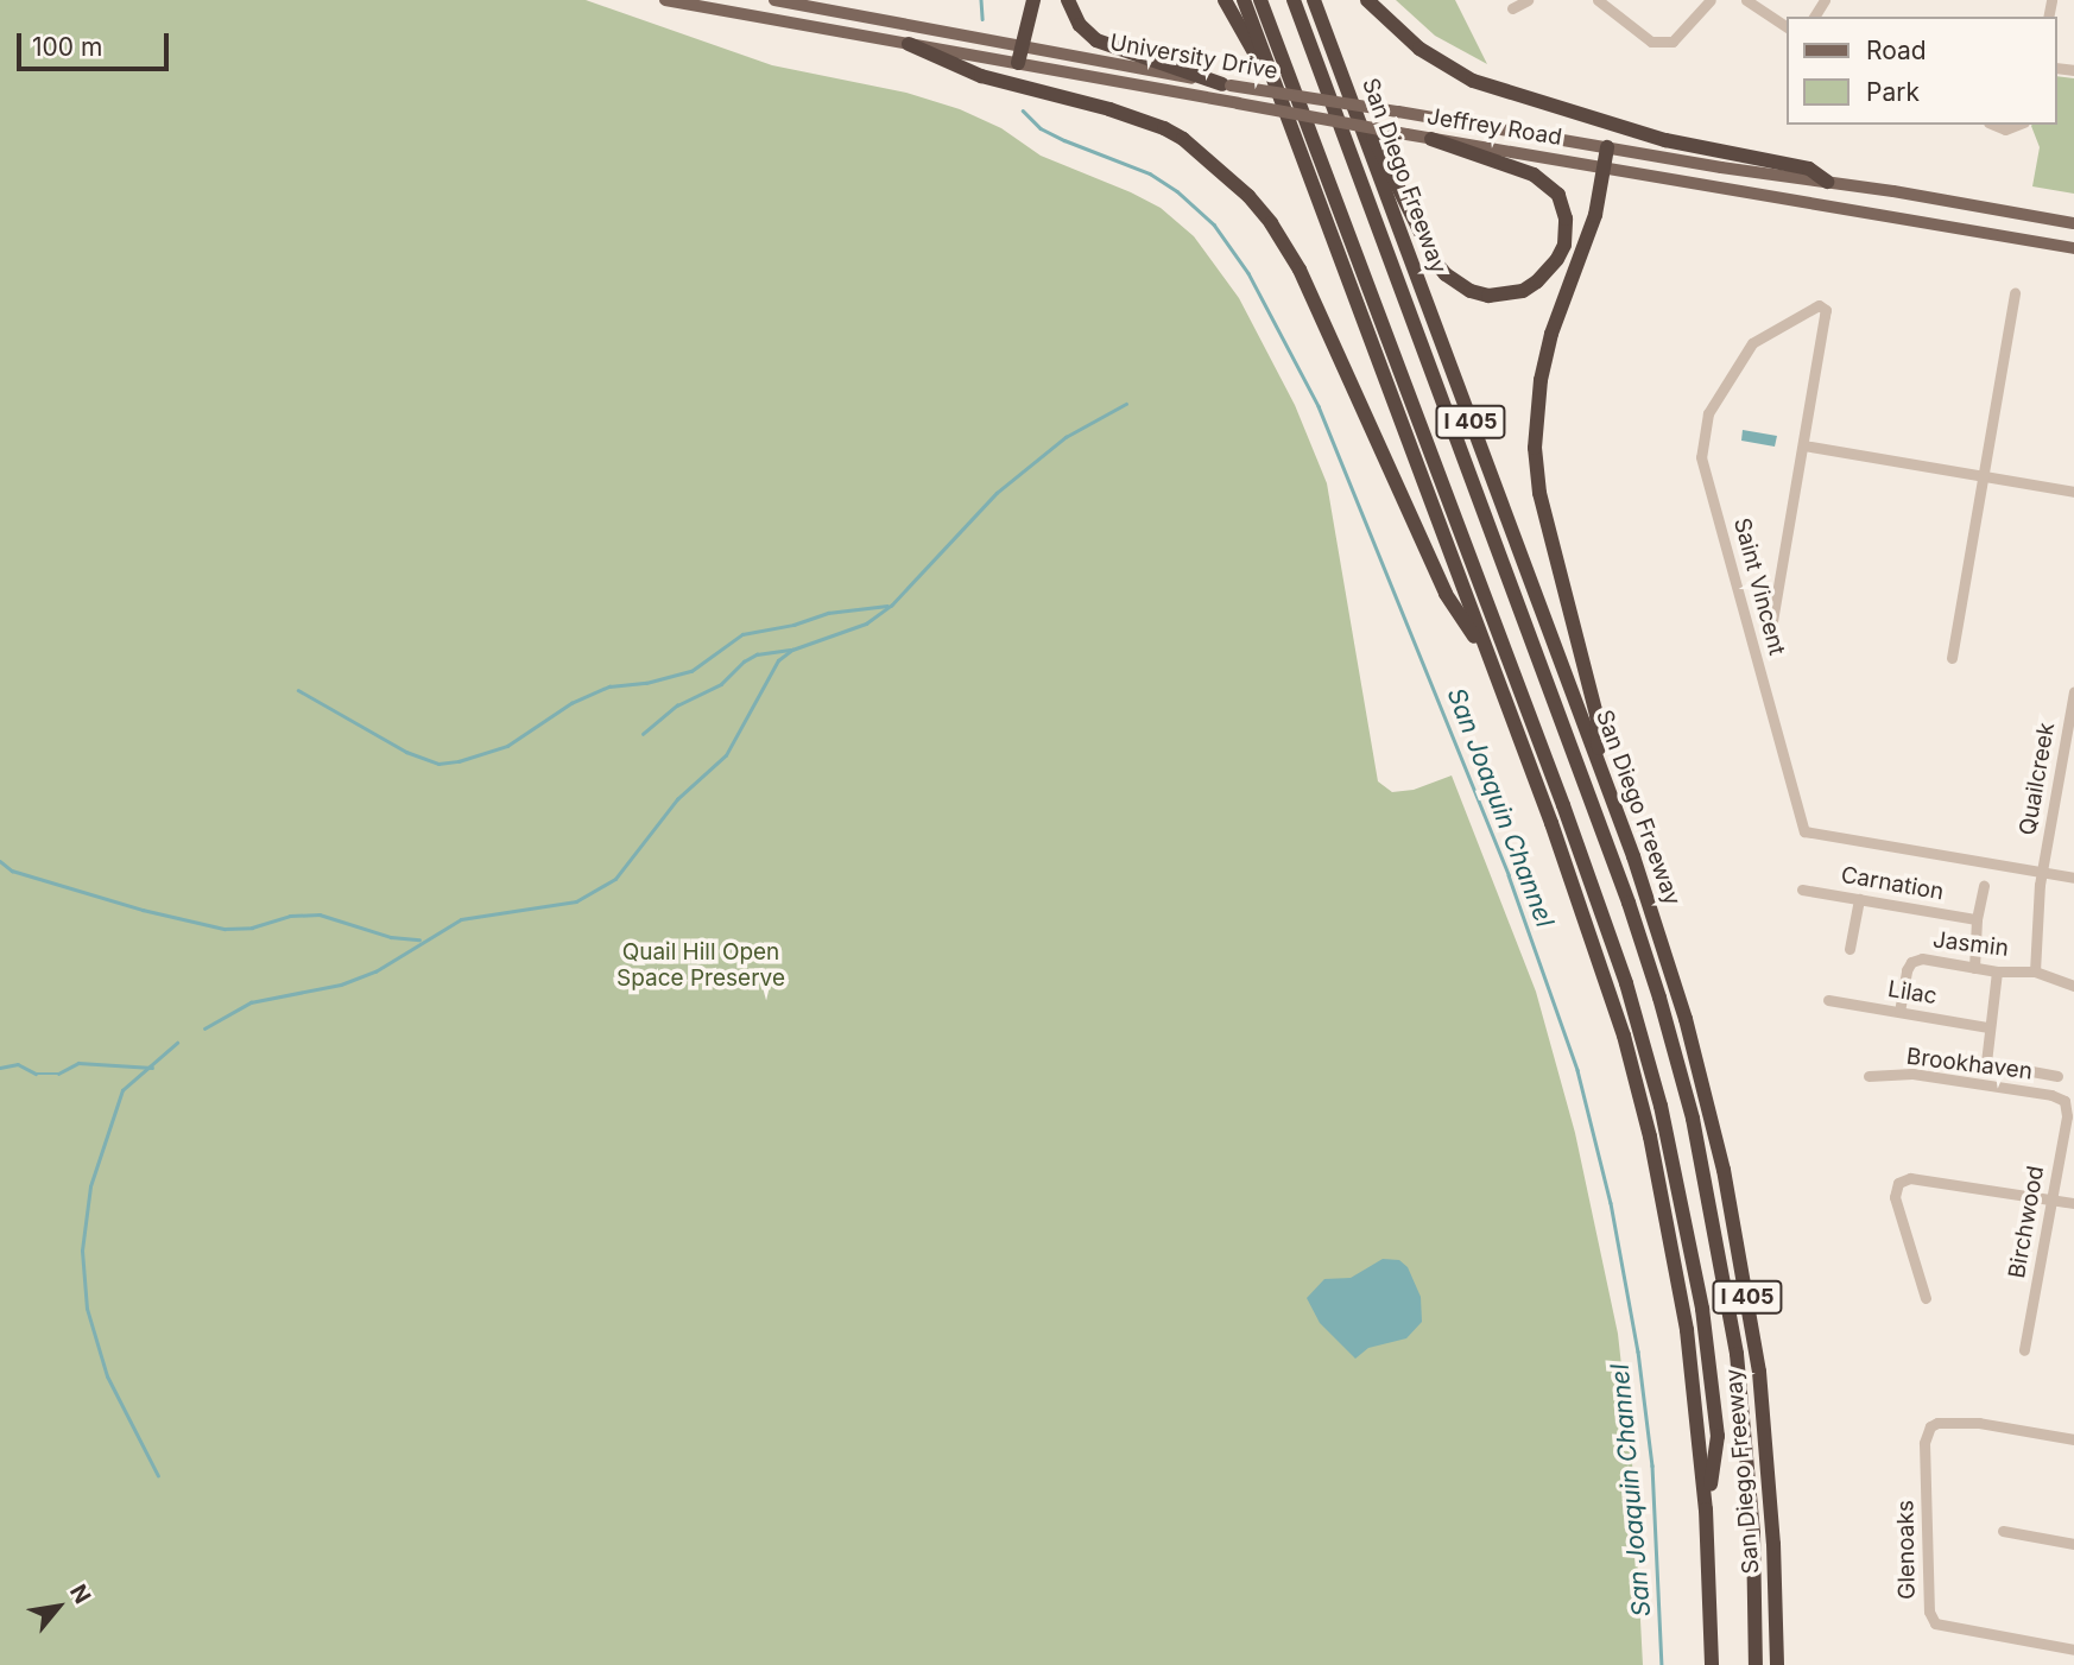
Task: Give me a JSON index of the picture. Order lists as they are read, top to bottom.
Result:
{
  "streets": {
    "highway": ["San Diego Freeway", "I 405"],
    "main road": ["University Drive", "Jeffrey Road"],
    "street": [
      "Saint Vincent",
      "Quailcreek",
      "Carnation",
      "Jasmin",
      "Lilac",
      "Brookhaven",
      "Birchwood",
      "Glenoaks"
    ]
  },
  "crossings": [
    ["Saint Vincent", "Quailcreek"],
    ["Quailcreek", "Jasmin"],
    ["Jasmin", "Lilac"],
    ["Brookhaven", "Birchwood"]
  ],
  "water": ["San Joaquin Channel"],
  "parks": ["Quail Hill Open Space Preserve"],
  "legend": ["Road", "Park"],
  "scale_bar": "100 m",
  "north": "top right"
}
